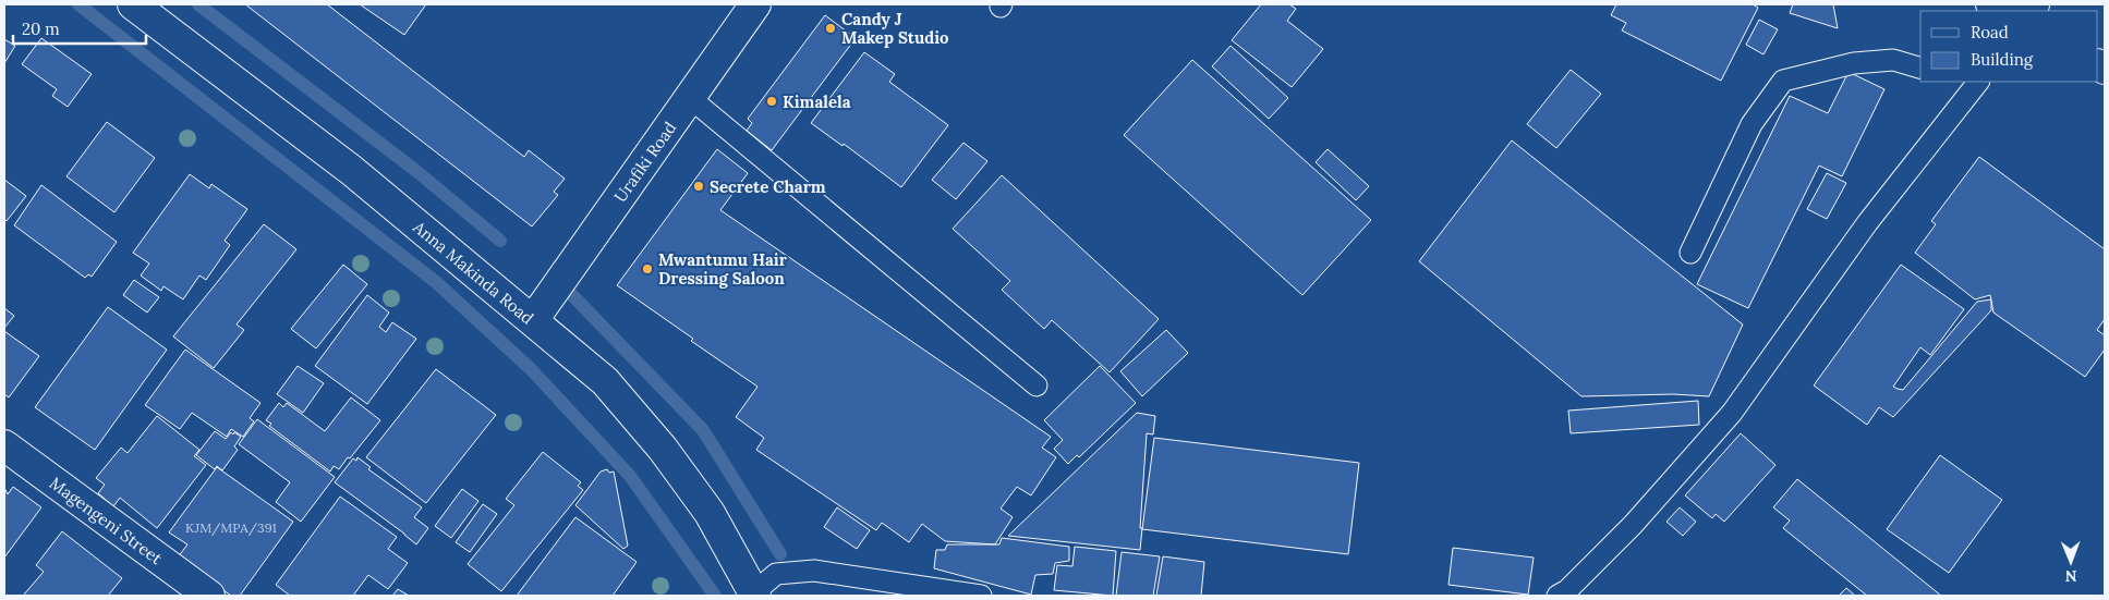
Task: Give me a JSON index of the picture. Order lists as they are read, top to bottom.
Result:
{
  "streets": {
    "street": ["Urafiki Road", "Anna Makinda Road", "Magengeni Street"]
  },
  "crossings": [
    ["Urafiki Road", "Anna Makinda Road"]
  ],
  "places": [
    "Candy J Makep Studio",
    "Kimalela",
    "Secrete Charm",
    "Mwantumu Hair Dressing Saloon"
  ],
  "house_numbers": ["KJM/MPA/391"],
  "legend": ["Road", "Building"],
  "scale_bar": "20 m",
  "north": "bottom"
}
